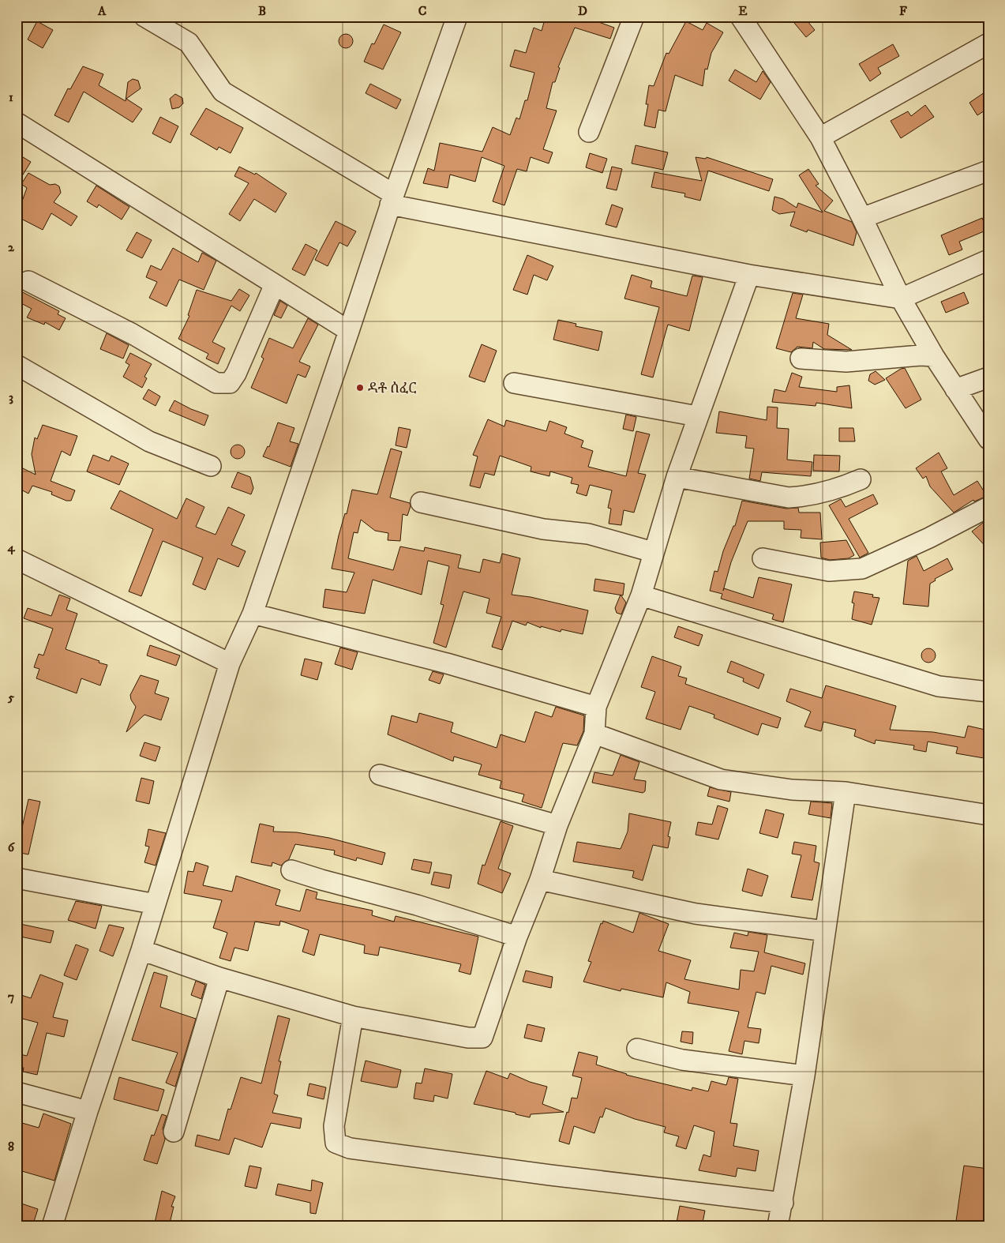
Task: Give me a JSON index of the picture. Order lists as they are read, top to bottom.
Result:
{
  "places": ["ዳቶ ሰፈር"],
  "grid": {
    "columns": [
      "A",
      "B",
      "C",
      "D",
      "E",
      "F"
    ],
    "rows": [
      "1",
      "2",
      "3",
      "4",
      "5",
      "6",
      "7",
      "8"
    ]
  }
}
